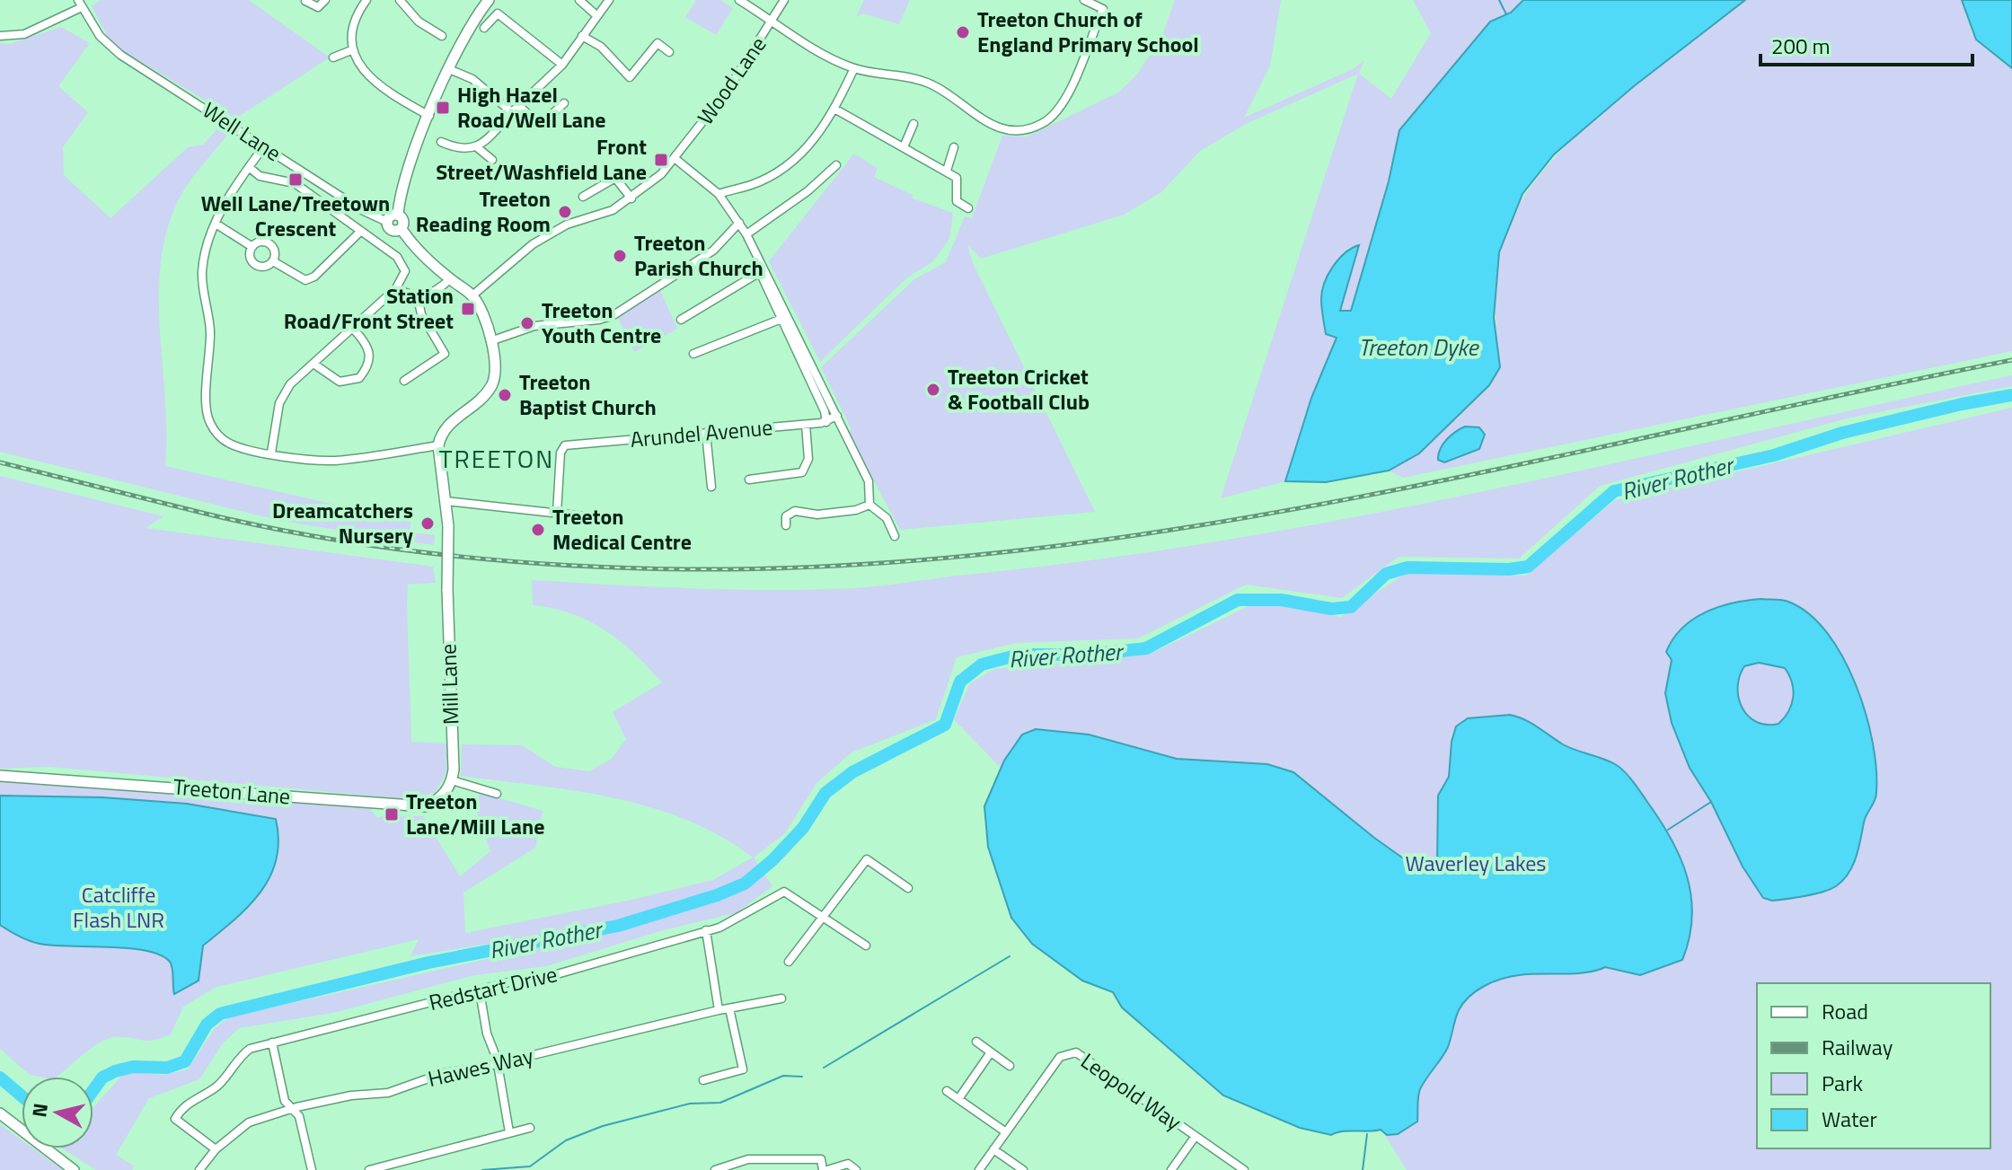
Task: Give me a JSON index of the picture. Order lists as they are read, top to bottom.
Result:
{
  "streets": {
    "main road": ["Mill Lane", "Treeton Lane"],
    "street": [
      "Wood Lane",
      "Well Lane",
      "Arundel Avenue",
      "Redstart Drive",
      "Hawes Way",
      "Leopold Way"
    ]
  },
  "crossings": [
    ["Mill Lane", "Treeton Lane"],
    ["Redstart Drive", "Hawes Way"]
  ],
  "districts": ["TREETON"],
  "water": ["Treeton Dyke", "River Rother"],
  "parks": ["Waverley Lakes", "Catcliffe Flash LNR"],
  "places": {
    "other": [
      "Treeton Church of England Primary School",
      "Treeton Reading Room",
      "Treeton Parish Church",
      "Treeton Youth Centre",
      "Treeton Cricket & Football Club",
      "Treeton Baptist Church",
      "Dreamcatchers Nursery",
      "Treeton Medical Centre"
    ],
    "transit": [
      "High Hazel Road/Well Lane",
      "Front Street/Washfield Lane",
      "Well Lane/Treetown Crescent",
      "Station Road/Front Street",
      "Treeton Lane/Mill Lane"
    ]
  },
  "legend": [
    "Road",
    "Railway",
    "Park",
    "Water"
  ],
  "scale_bar": "200 m",
  "north": "left"
}
